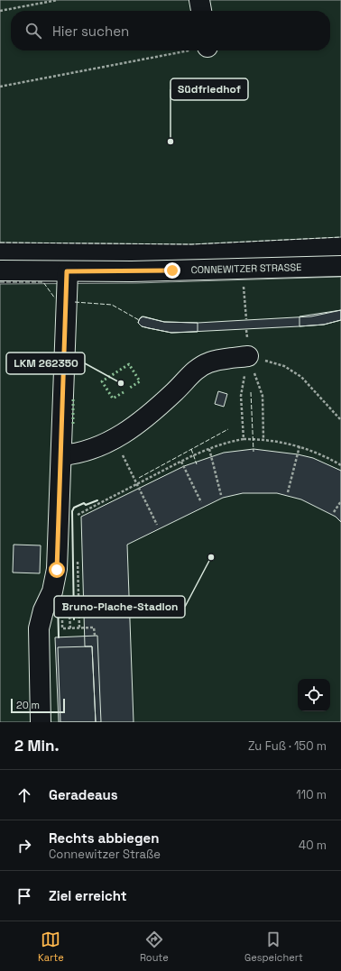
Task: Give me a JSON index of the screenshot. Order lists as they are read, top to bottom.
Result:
{
  "streets": {
    "street": ["CONNEWITZER STRASSE"]
  },
  "places": ["Südfriedhof", "LKM 262350", "Bruno-Plache-Stadion"],
  "scale_bar": "20 m",
  "page": {
    "search": "Hier suchen",
    "scale": "20 m",
    "heading": ["2 Min.", "Zu Fuß · 150 m"],
    "list": [
      ["Geradeaus", "110 m"],
      ["Rechts abbiegen", "Connewitzer Straße", "40 m"],
      "Ziel erreicht"
    ],
    "nav": ["Karte", "Route", "Gespeichert"]
  }
}
